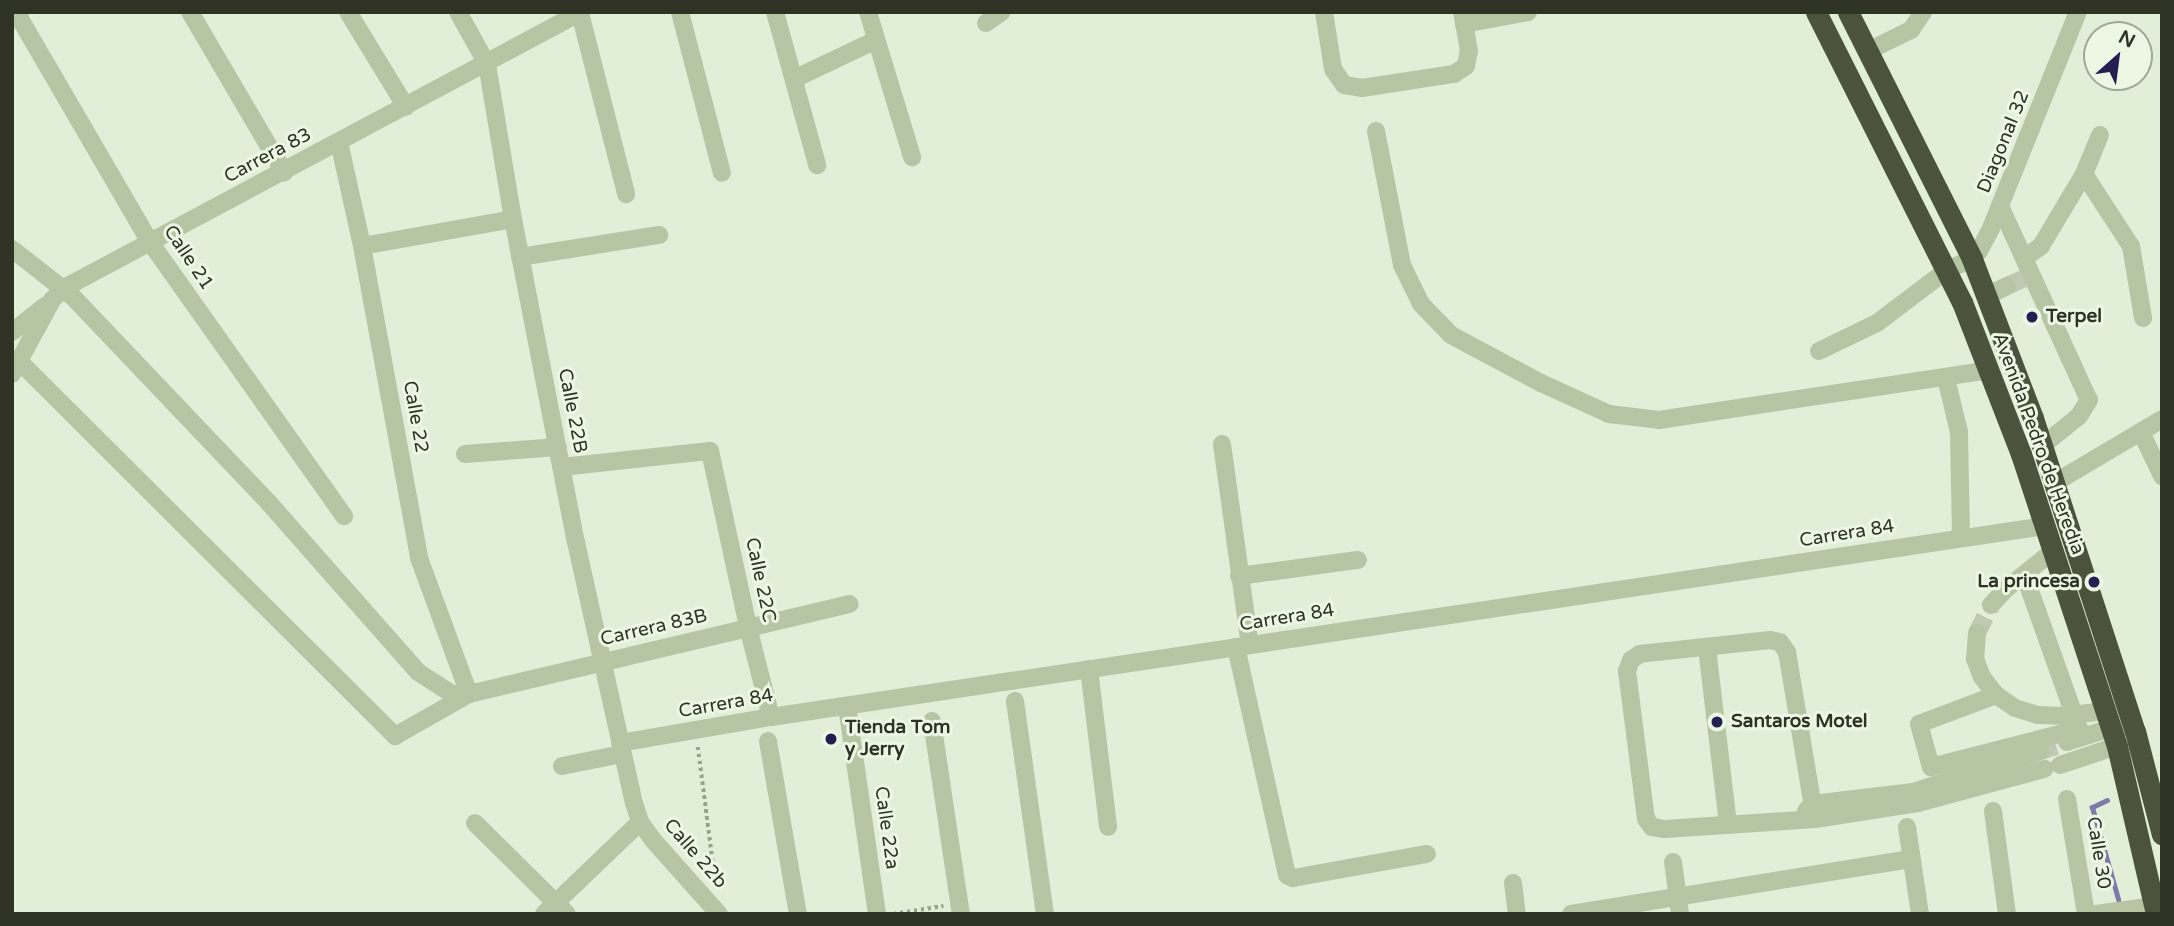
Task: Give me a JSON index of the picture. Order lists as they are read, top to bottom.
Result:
{
  "streets": {
    "highway": ["Avenida Pedro de Heredia"],
    "street": [
      "Diagonal 32",
      "Carrera 83",
      "Calle 21",
      "Calle 22B",
      "Calle 22",
      "Carrera 84",
      "Calle 22C",
      "Carrera 83B",
      "Calle 22a",
      "Calle 30",
      "Calle 22b"
    ]
  },
  "crossings": [
    ["Diagonal 32", "Avenida Pedro de Heredia"],
    ["Carrera 83", "Calle 21"],
    ["Carrera 83", "Calle 22B"],
    ["Carrera 83", "Calle 22"],
    ["Calle 22B", "Carrera 84"],
    ["Calle 22B", "Calle 22C"],
    ["Calle 22B", "Carrera 83B"],
    ["Calle 22B", "Calle 22b"],
    ["Calle 22", "Carrera 83B"],
    ["Avenida Pedro de Heredia", "Carrera 84"],
    ["Carrera 84", "Calle 22C"],
    ["Carrera 84", "Calle 22a"],
    ["Calle 22C", "Carrera 83B"]
  ],
  "places": [
    "Terpel",
    "La princesa",
    "Santaros Motel",
    "Tienda Tom y Jerry"
  ],
  "north": "top right"
}
